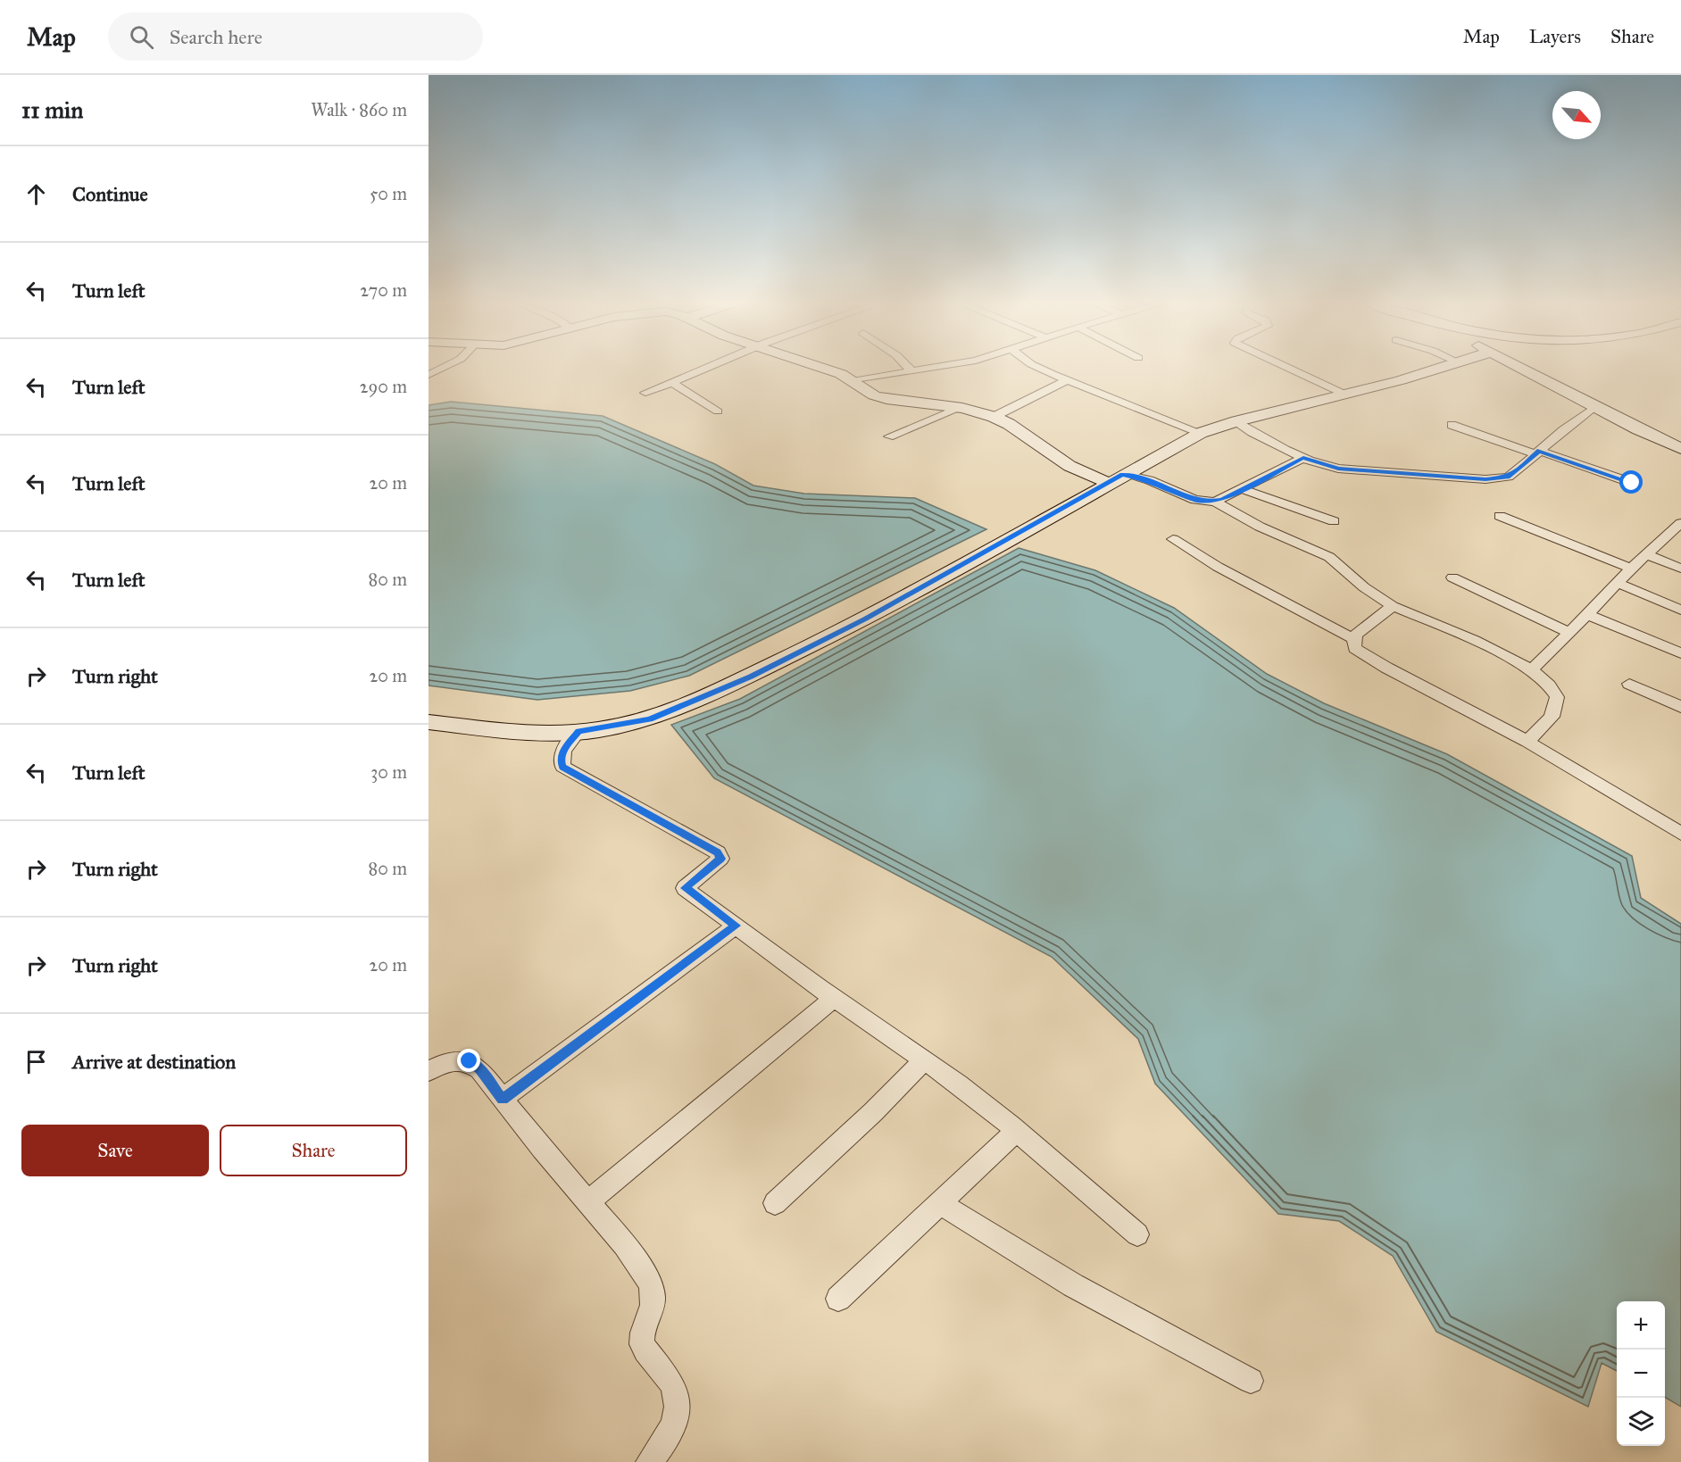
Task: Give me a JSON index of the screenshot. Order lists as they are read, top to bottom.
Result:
{
  "north": "bottom right",
  "page": {
    "header": "Map",
    "search": "Search here",
    "nav": ["Map", "Layers", "Share"],
    "heading": ["11 min", "Walk · 860 m"],
    "list": [
      ["Continue", "50 m"],
      ["Turn left", "270 m"],
      ["Turn left", "290 m"],
      ["Turn left", "20 m"],
      ["Turn left", "80 m"],
      ["Turn right", "20 m"],
      ["Turn left", "30 m"],
      ["Turn right", "80 m"],
      ["Turn right", "20 m"],
      "Arrive at destination"
    ],
    "buttons": ["Save", "Share"],
    "map_buttons": ["+", "−"]
  }
}
